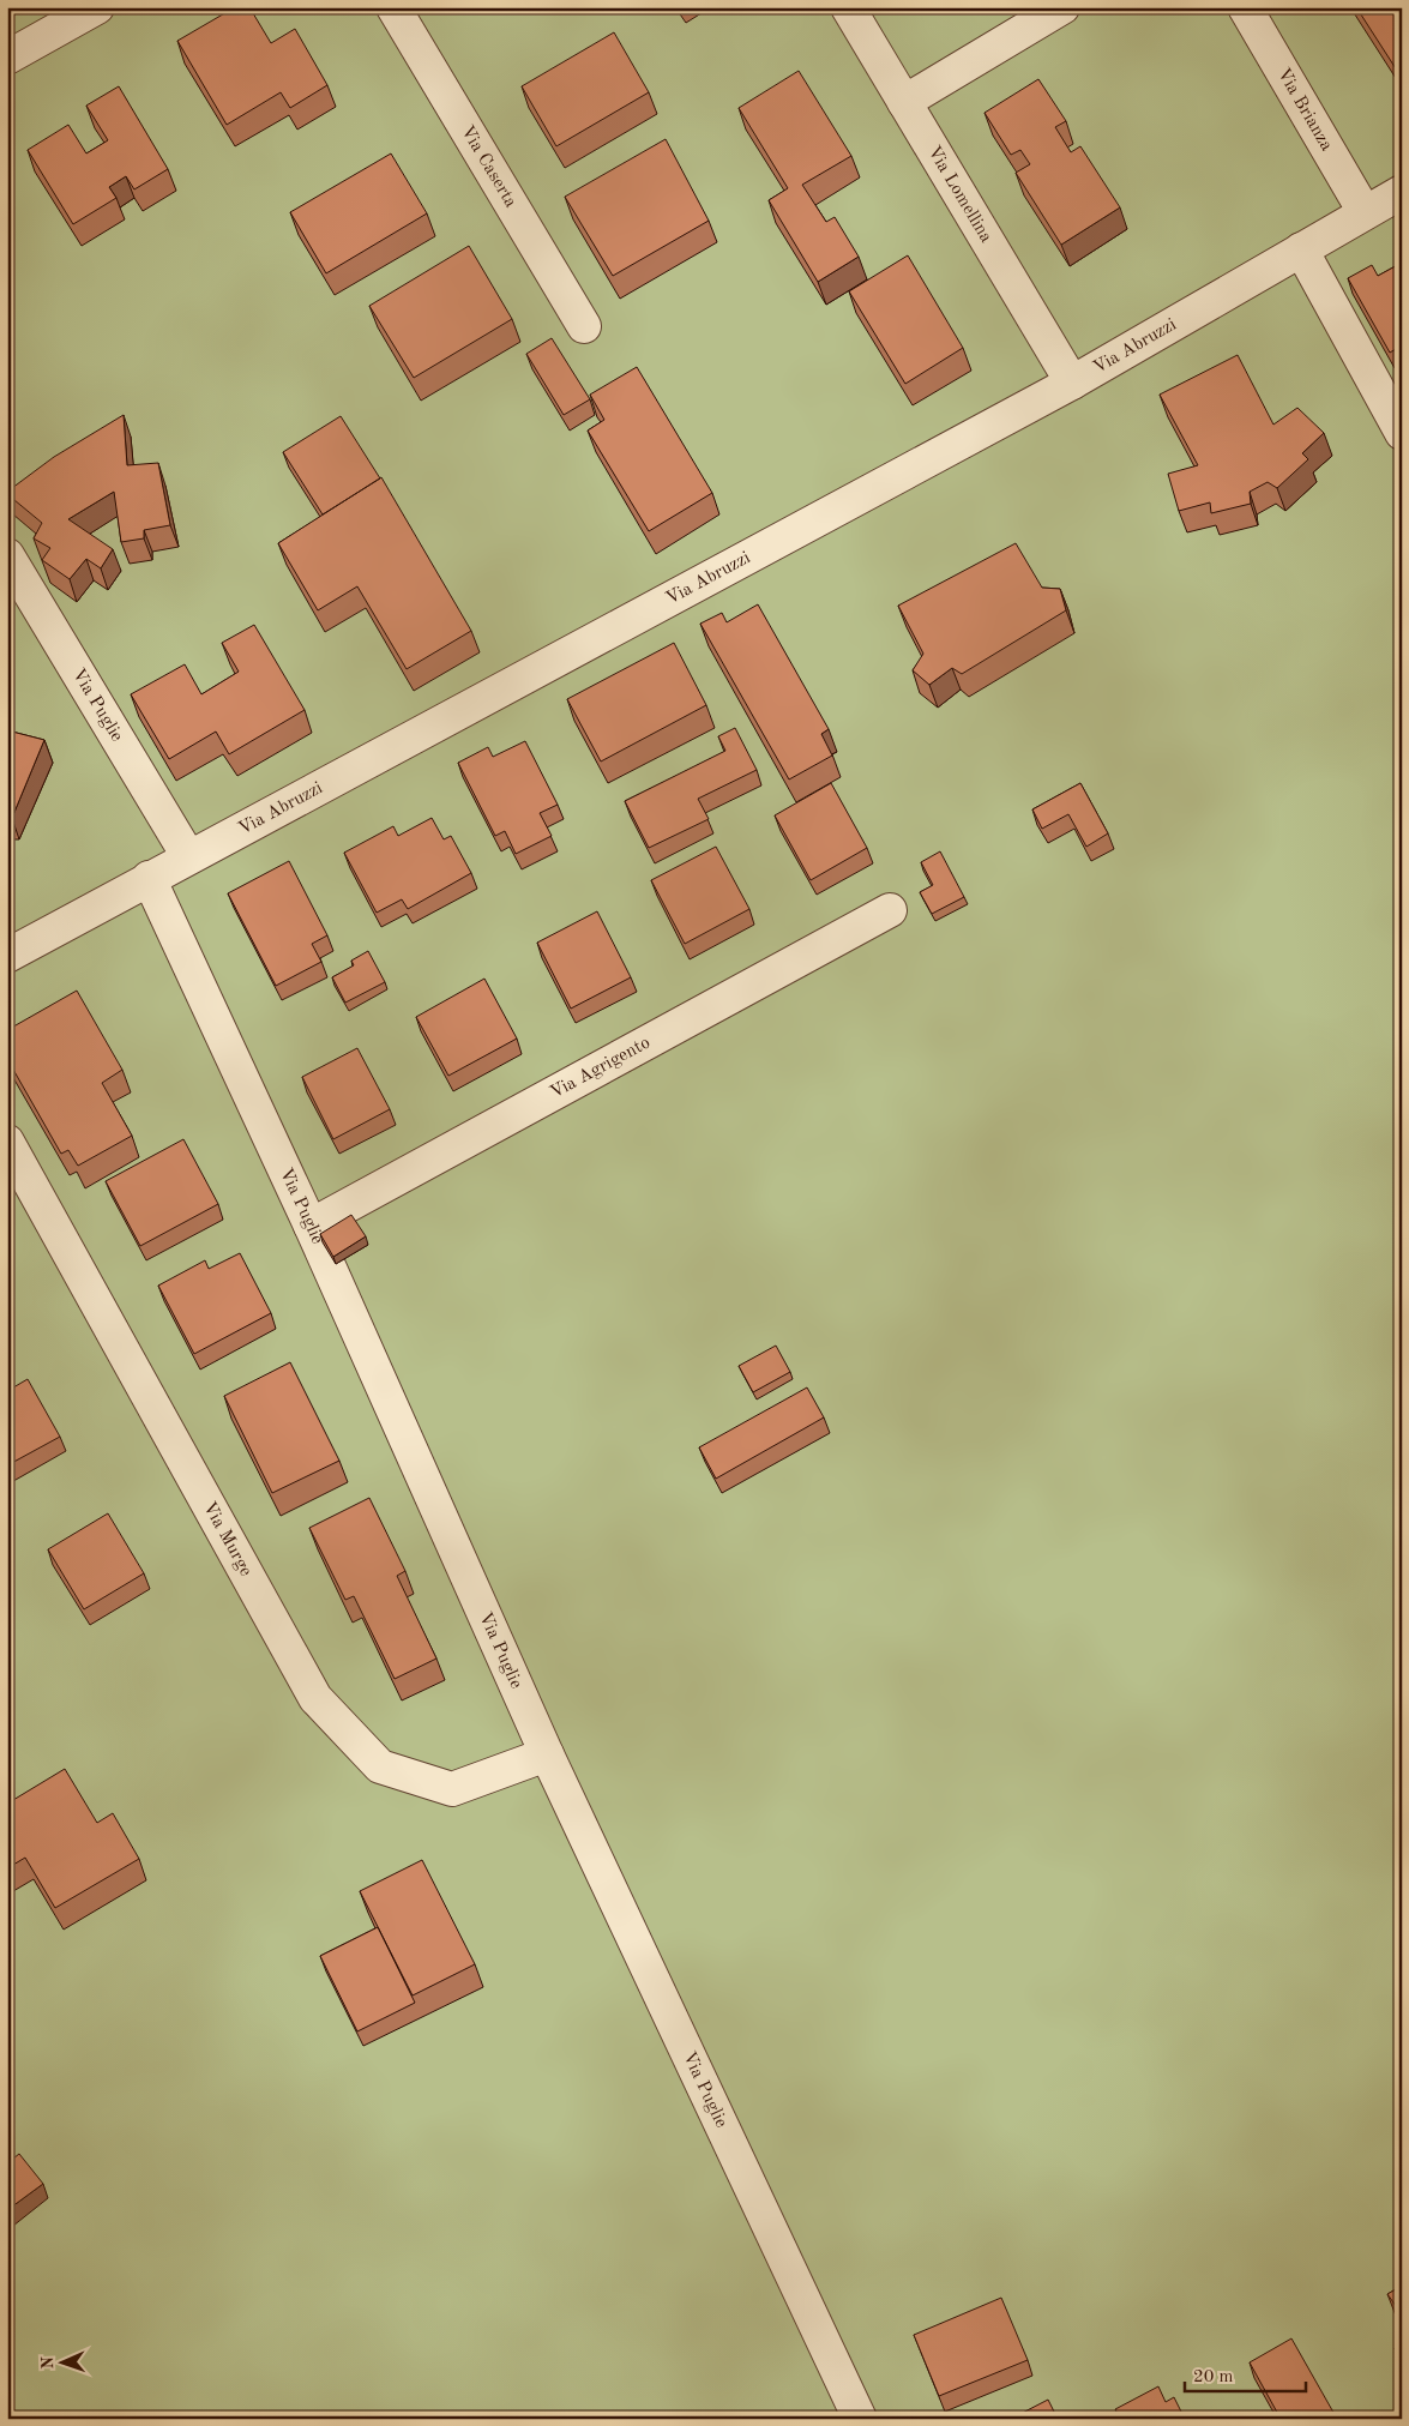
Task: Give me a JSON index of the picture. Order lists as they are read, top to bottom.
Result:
{
  "streets": {
    "street": [
      "Via Brianza",
      "Via Caserta",
      "Via Lomellina",
      "Via Abruzzi",
      "Via Puglie",
      "Via Agrigento",
      "Via Murge"
    ]
  },
  "crossings": [
    ["Via Brianza", "Via Abruzzi"],
    ["Via Lomellina", "Via Abruzzi"],
    ["Via Abruzzi", "Via Puglie"],
    ["Via Puglie", "Via Agrigento"],
    ["Via Puglie", "Via Murge"]
  ],
  "scale_bar": "20 m",
  "north": "left"
}
